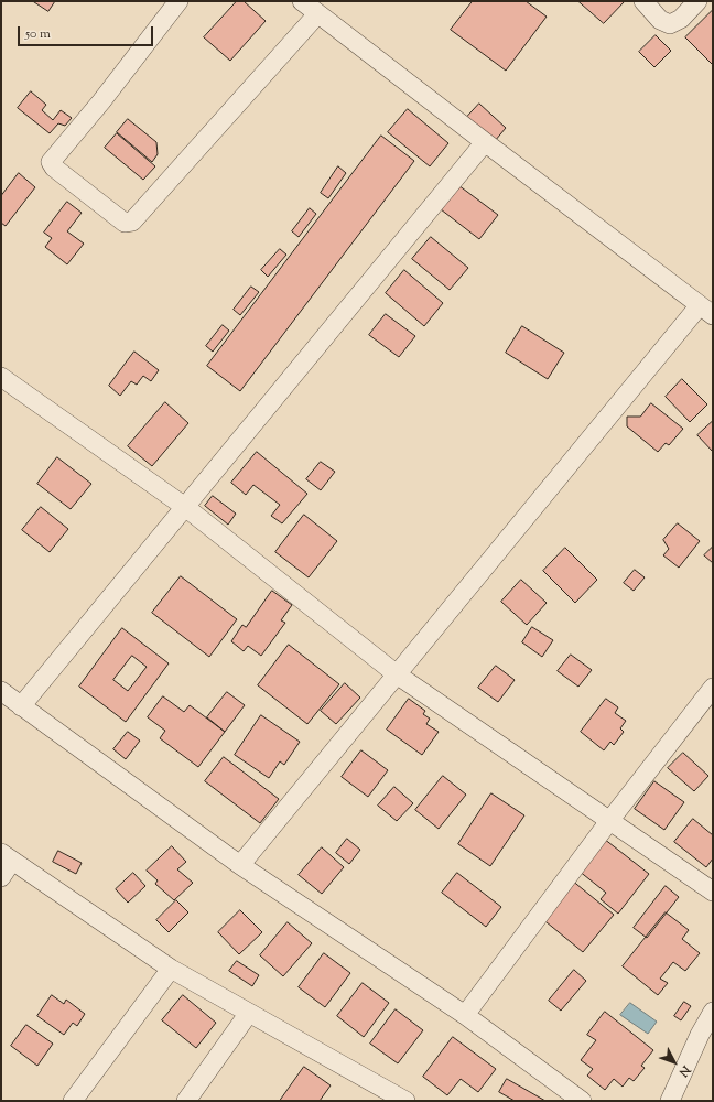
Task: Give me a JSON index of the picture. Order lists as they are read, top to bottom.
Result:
{
  "scale_bar": "50 m",
  "north": "bottom right"
}
